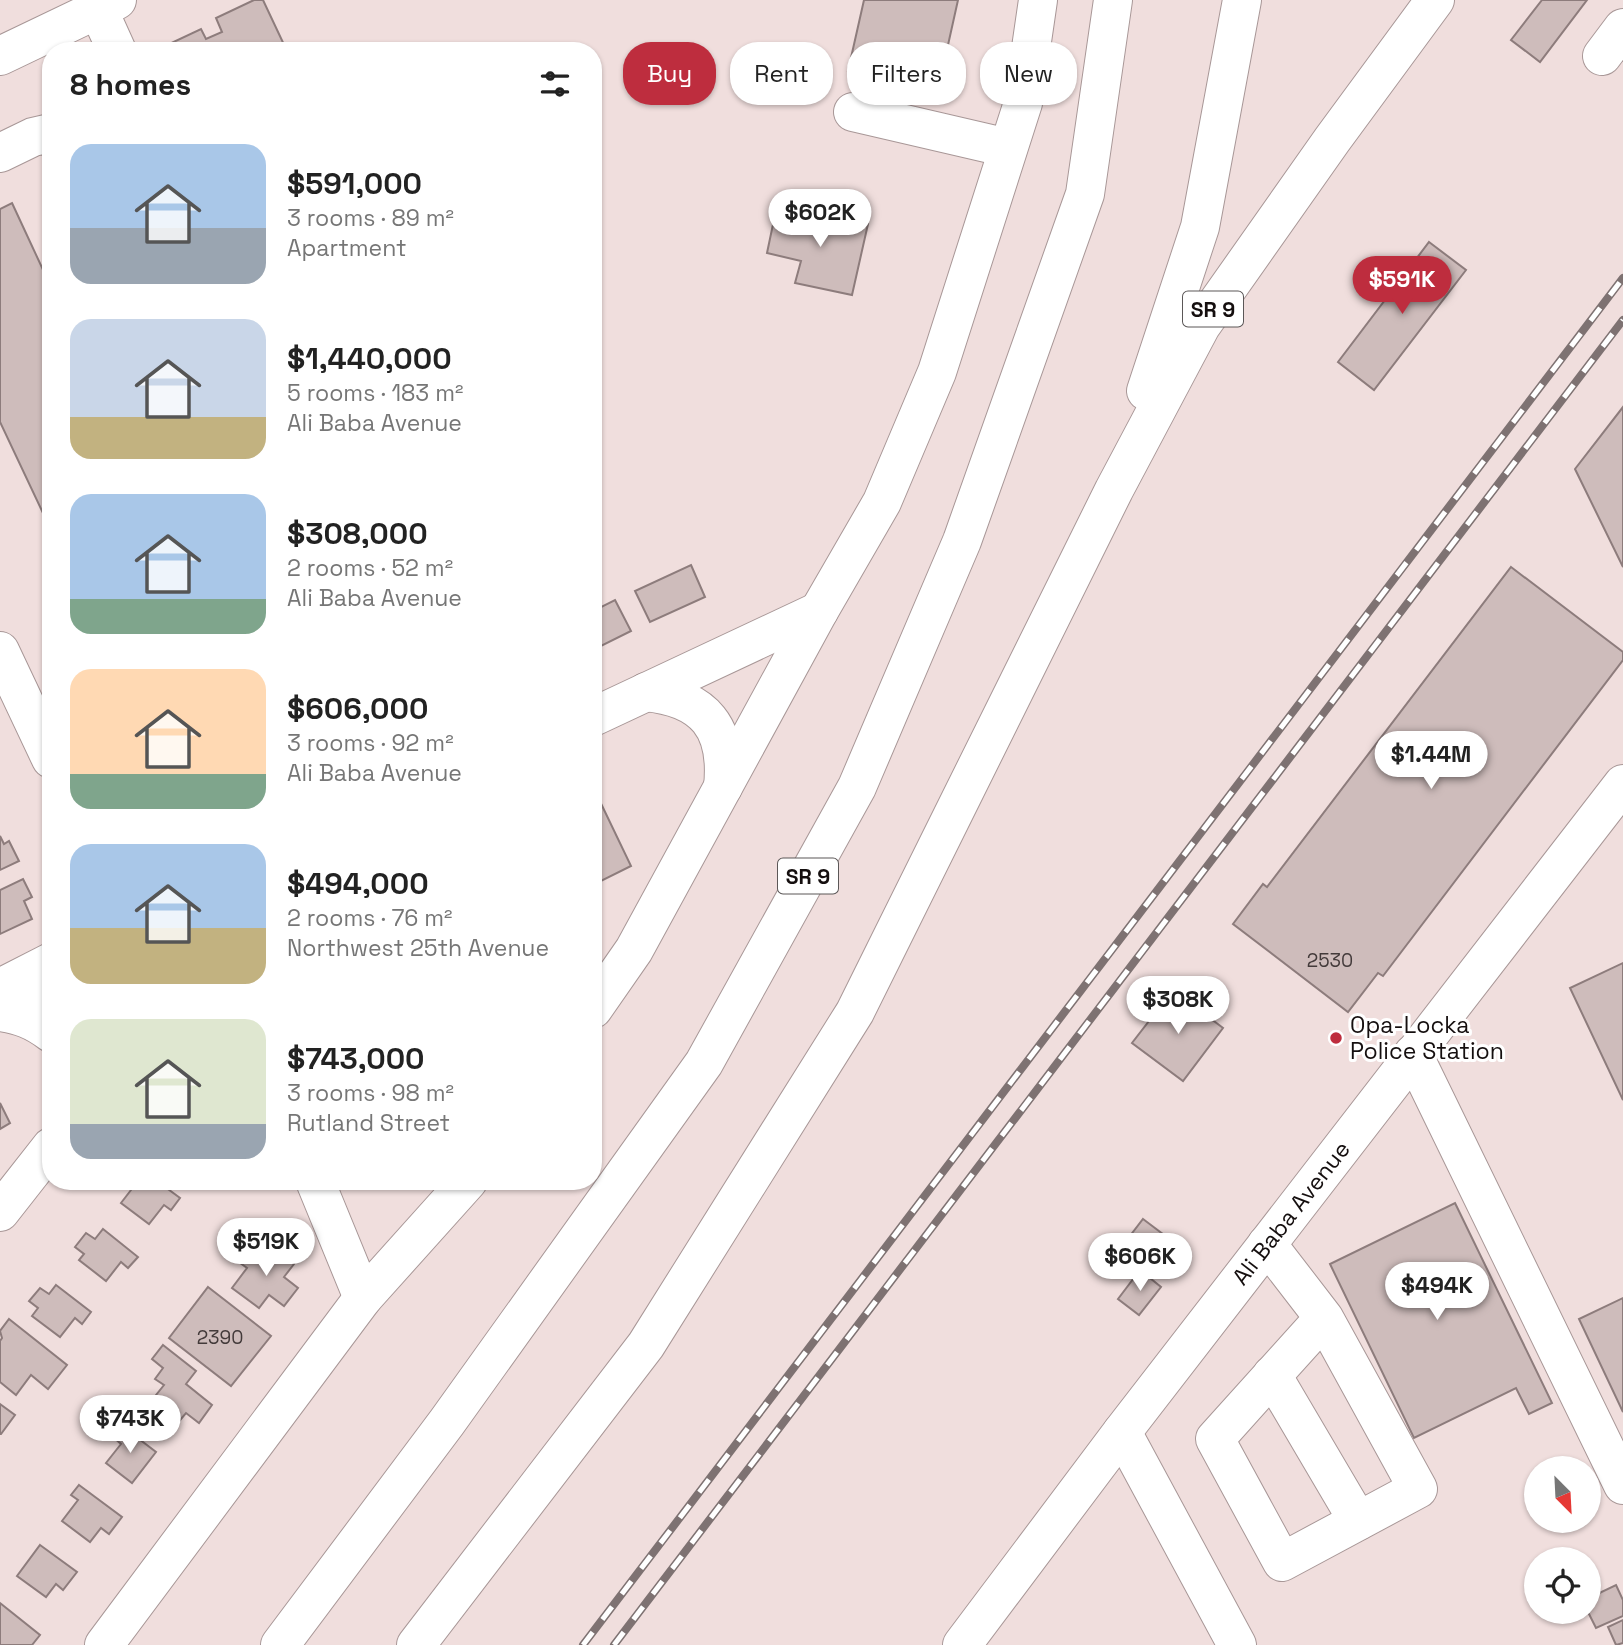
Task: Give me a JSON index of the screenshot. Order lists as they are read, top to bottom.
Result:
{
  "streets": {
    "street": ["SR 9", "Ali Baba Avenue"]
  },
  "places": ["Opa-Locka Police Station"],
  "house_numbers": ["2530", "2390"],
  "north": "bottom right",
  "page": {
    "chip": [
      "Buy",
      "Rent",
      "Filters",
      "New"
    ],
    "heading": "8 homes",
    "list": [
      {
        "name": "$591,000",
        "note": "3 rooms · 89 m² · Apartment"
      },
      {
        "name": "$1,440,000",
        "note": "5 rooms · 183 m² · Ali Baba Avenue"
      },
      {
        "name": "$308,000",
        "note": "2 rooms · 52 m² · Ali Baba Avenue"
      },
      {
        "name": "$606,000",
        "note": "3 rooms · 92 m² · Ali Baba Avenue"
      },
      {
        "name": "$494,000",
        "note": "2 rooms · 76 m² · Northwest 25th Avenue"
      },
      {
        "name": "$743,000",
        "note": "3 rooms · 98 m² · Rutland Street"
      }
    ],
    "price": [
      "$602K",
      "$591K",
      "$1.44M",
      "$308K",
      "$519K",
      "$606K",
      "$494K",
      "$743K"
    ]
  }
}
